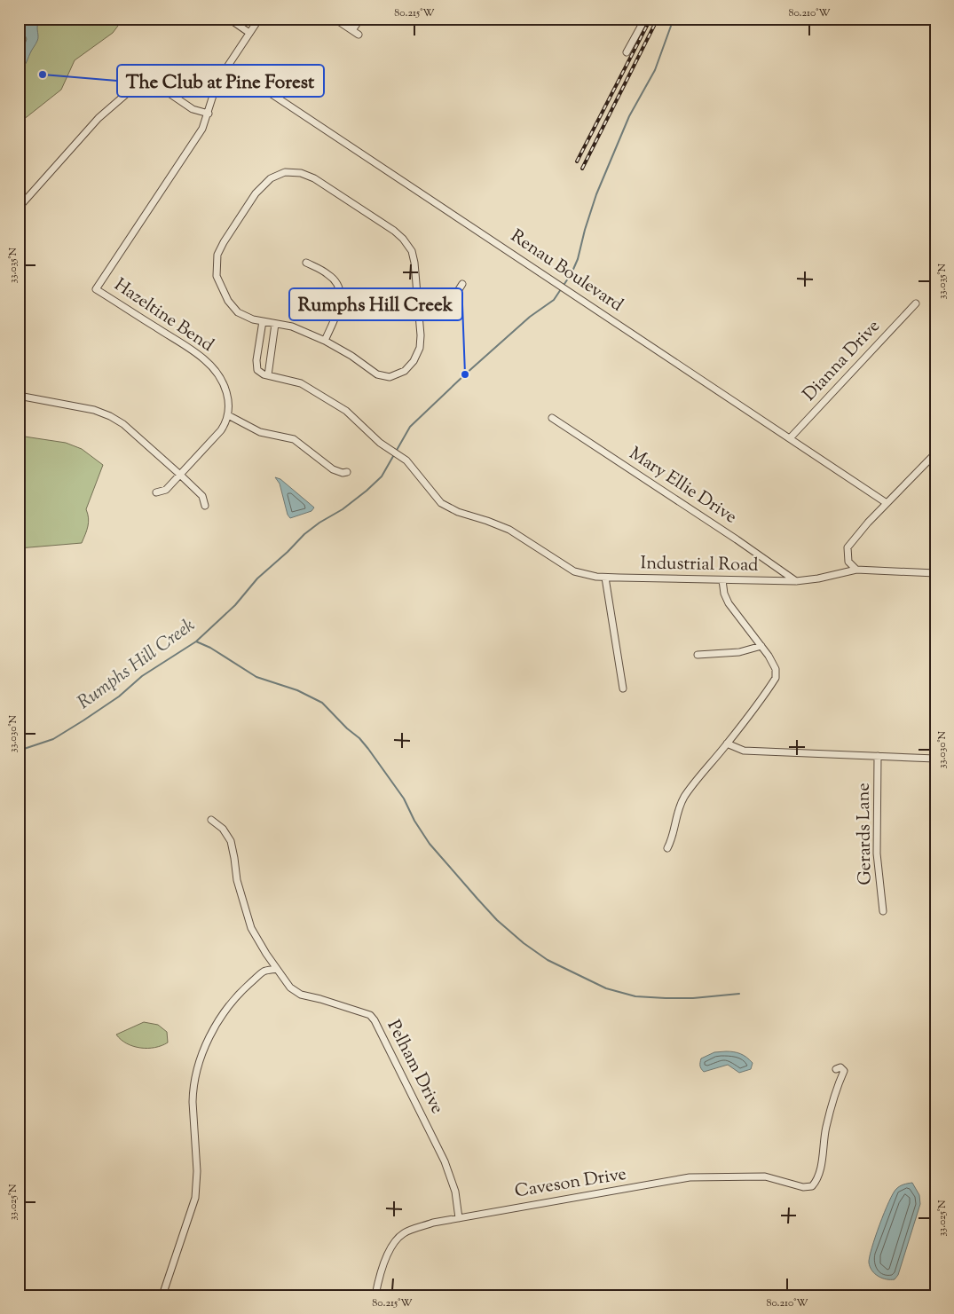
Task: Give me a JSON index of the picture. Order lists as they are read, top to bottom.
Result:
{
  "streets": {
    "street": [
      "Renau Boulevard",
      "Hazeltine Bend",
      "Dianna Drive",
      "Mary Ellie Drive",
      "Industrial Road",
      "Gerards Lane",
      "Pelham Drive",
      "Caveson Drive"
    ]
  },
  "crossings": [
    ["Renau Boulevard", "Hazeltine Bend"],
    ["Renau Boulevard", "Dianna Drive"],
    ["Mary Ellie Drive", "Industrial Road"],
    ["Pelham Drive", "Caveson Drive"]
  ],
  "water": ["Rumphs Hill Creek"],
  "places": ["The Club at Pine Forest", "Rumphs Hill Creek"],
  "coordinates": [
    "80.215°W",
    "80.210°W",
    "33.035°N",
    "33.030°N",
    "33.025°N"
  ]
}
